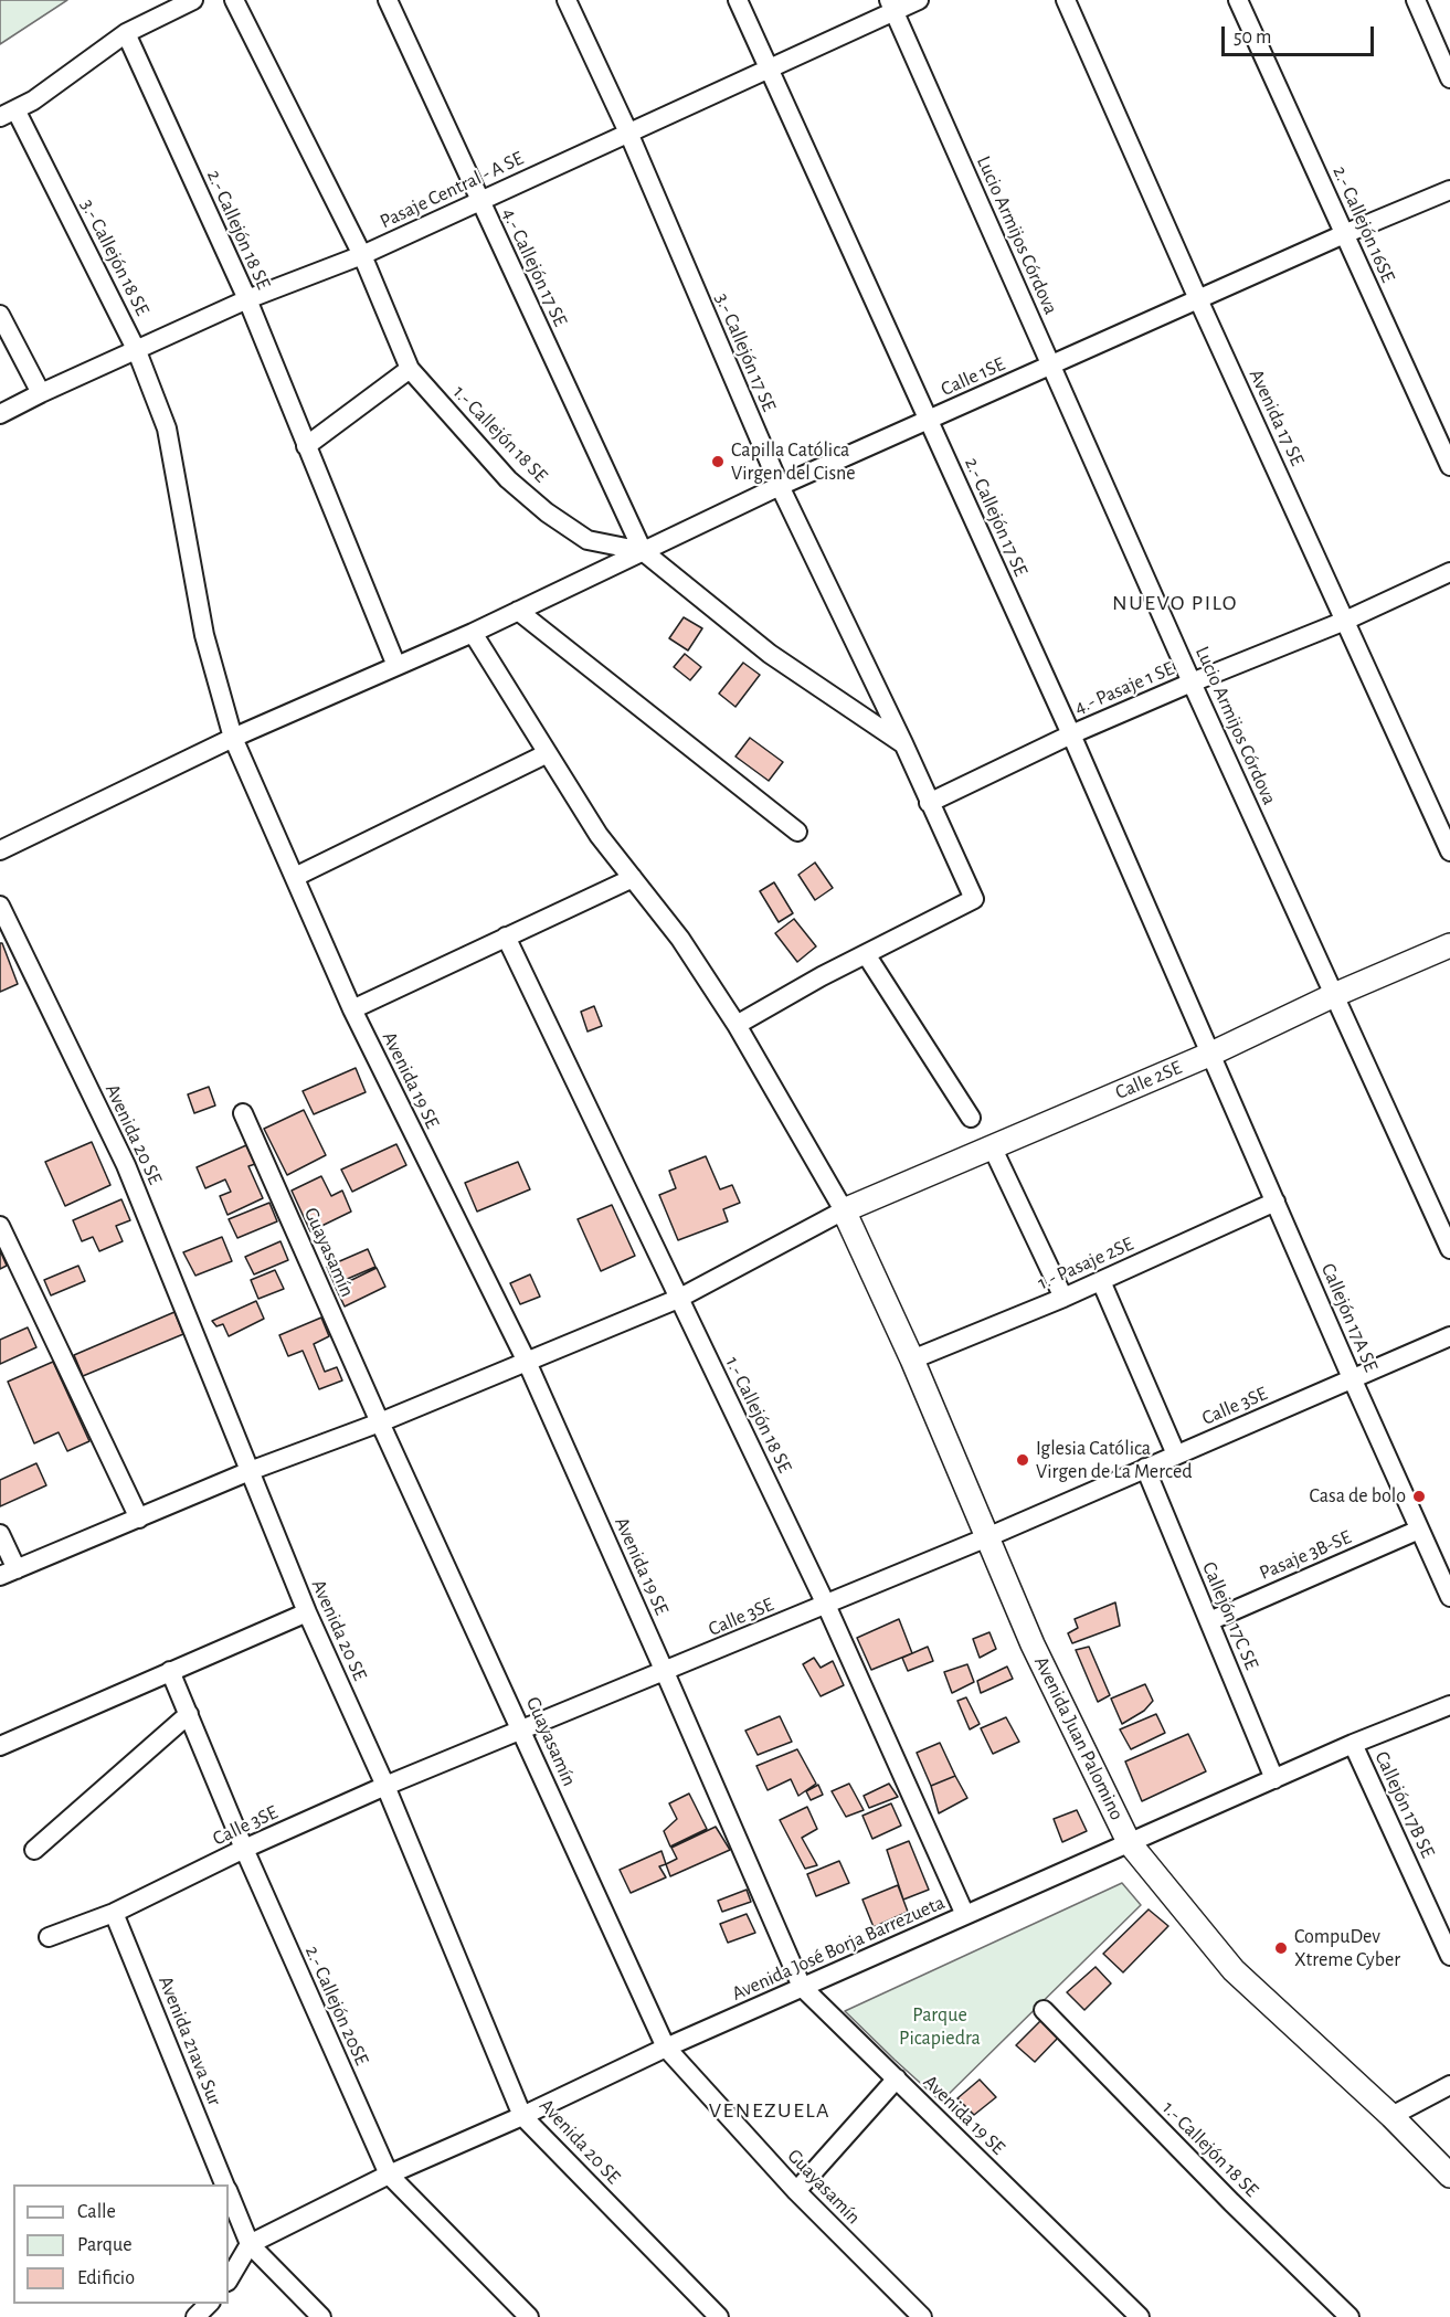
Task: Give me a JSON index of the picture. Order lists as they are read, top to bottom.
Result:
{
  "streets": {
    "street": [
      "Pasaje Central - A SE",
      "2.- Callejón 16SE",
      "2.- Callejón 18 SE",
      "Lucio Armijos Córdova",
      "3.- Callejón 18 SE",
      "4.- Callejón 17 SE",
      "3.- Callejón 17 SE",
      "Calle 1SE",
      "Avenida 17 SE",
      "1.- Callejón 18 SE",
      "2.- Callejón 17 SE",
      "4.- Pasaje 1 SE",
      "Avenida 19 SE",
      "Calle 2SE",
      "Avenida 20 SE",
      "Guayasamín",
      "1.- Pasaje 2SE",
      "Callejón 17A SE",
      "Calle 3SE",
      "Pasaje 3B-SE",
      "Callejón 17C SE",
      "Avenida Juan Palomino",
      "Callejón 17B SE",
      "Avenida José Borja Barrezueta",
      "2.- Callejón 20SE",
      "Avenida 21ava Sur"
    ]
  },
  "crossings": [
    ["Pasaje Central - A SE", "2.- Callejón 18 SE"],
    ["Pasaje Central - A SE", "Lucio Armijos Córdova"],
    ["Pasaje Central - A SE", "3.- Callejón 18 SE"],
    ["Pasaje Central - A SE", "4.- Callejón 17 SE"],
    ["Pasaje Central - A SE", "3.- Callejón 17 SE"],
    ["Pasaje Central - A SE", "1.- Callejón 18 SE"],
    ["Pasaje Central - A SE", "2.- Callejón 17 SE"],
    ["2.- Callejón 16SE", "Calle 1SE"],
    ["2.- Callejón 18 SE", "Calle 1SE"],
    ["Lucio Armijos Córdova", "Calle 1SE"],
    ["Lucio Armijos Córdova", "4.- Pasaje 1 SE"],
    ["Lucio Armijos Córdova", "Calle 2SE"],
    ["3.- Callejón 18 SE", "Calle 1SE"],
    ["3.- Callejón 18 SE", "Avenida 19 SE"],
    ["4.- Callejón 17 SE", "Calle 1SE"],
    ["4.- Callejón 17 SE", "1.- Callejón 18 SE"],
    ["3.- Callejón 17 SE", "Calle 1SE"],
    ["3.- Callejón 17 SE", "1.- Callejón 18 SE"],
    ["3.- Callejón 17 SE", "4.- Pasaje 1 SE"],
    ["Calle 1SE", "Avenida 17 SE"],
    ["Calle 1SE", "1.- Callejón 18 SE"],
    ["Calle 1SE", "2.- Callejón 17 SE"],
    ["Calle 1SE", "Avenida 19 SE"],
    ["Avenida 17 SE", "4.- Pasaje 1 SE"],
    ["1.- Callejón 18 SE", "Calle 3SE"],
    ["1.- Callejón 18 SE", "Avenida José Borja Barrezueta"],
    ["2.- Callejón 17 SE", "4.- Pasaje 1 SE"],
    ["2.- Callejón 17 SE", "Calle 2SE"],
    ["2.- Callejón 17 SE", "Callejón 17A SE"],
    ["Avenida 19 SE", "Calle 3SE"],
    ["Avenida 19 SE", "Avenida José Borja Barrezueta"],
    ["Calle 2SE", "Callejón 17A SE"],
    ["Calle 2SE", "Avenida Juan Palomino"],
    ["Avenida 20 SE", "Calle 3SE"],
    ["Avenida 20 SE", "Avenida José Borja Barrezueta"],
    ["Guayasamín", "Calle 3SE"],
    ["Guayasamín", "Avenida José Borja Barrezueta"],
    ["1.- Pasaje 2SE", "Callejón 17A SE"],
    ["1.- Pasaje 2SE", "Avenida Juan Palomino"],
    ["Callejón 17A SE", "Calle 3SE"],
    ["Callejón 17A SE", "Pasaje 3B-SE"],
    ["Calle 3SE", "Callejón 17C SE"],
    ["Calle 3SE", "Avenida Juan Palomino"],
    ["Calle 3SE", "2.- Callejón 20SE"],
    ["Calle 3SE", "Avenida 21ava Sur"],
    ["Pasaje 3B-SE", "Callejón 17C SE"],
    ["Callejón 17C SE", "Avenida José Borja Barrezueta"],
    ["Avenida Juan Palomino", "Avenida José Borja Barrezueta"],
    ["Callejón 17B SE", "Avenida José Borja Barrezueta"],
    ["Avenida José Borja Barrezueta", "2.- Callejón 20SE"],
    ["Avenida José Borja Barrezueta", "Avenida 21ava Sur"]
  ],
  "districts": ["NUEVO PILO", "VENEZUELA"],
  "parks": ["Parque Picapiedra"],
  "places": [
    "Capilla Católica Virgen del Cisne",
    "Iglesia Católica Virgen de La Merced",
    "Casa de bolo",
    "CompuDev Xtreme Cyber"
  ],
  "legend": ["Calle", "Parque", "Edificio"],
  "scale_bar": "50 m"
}
